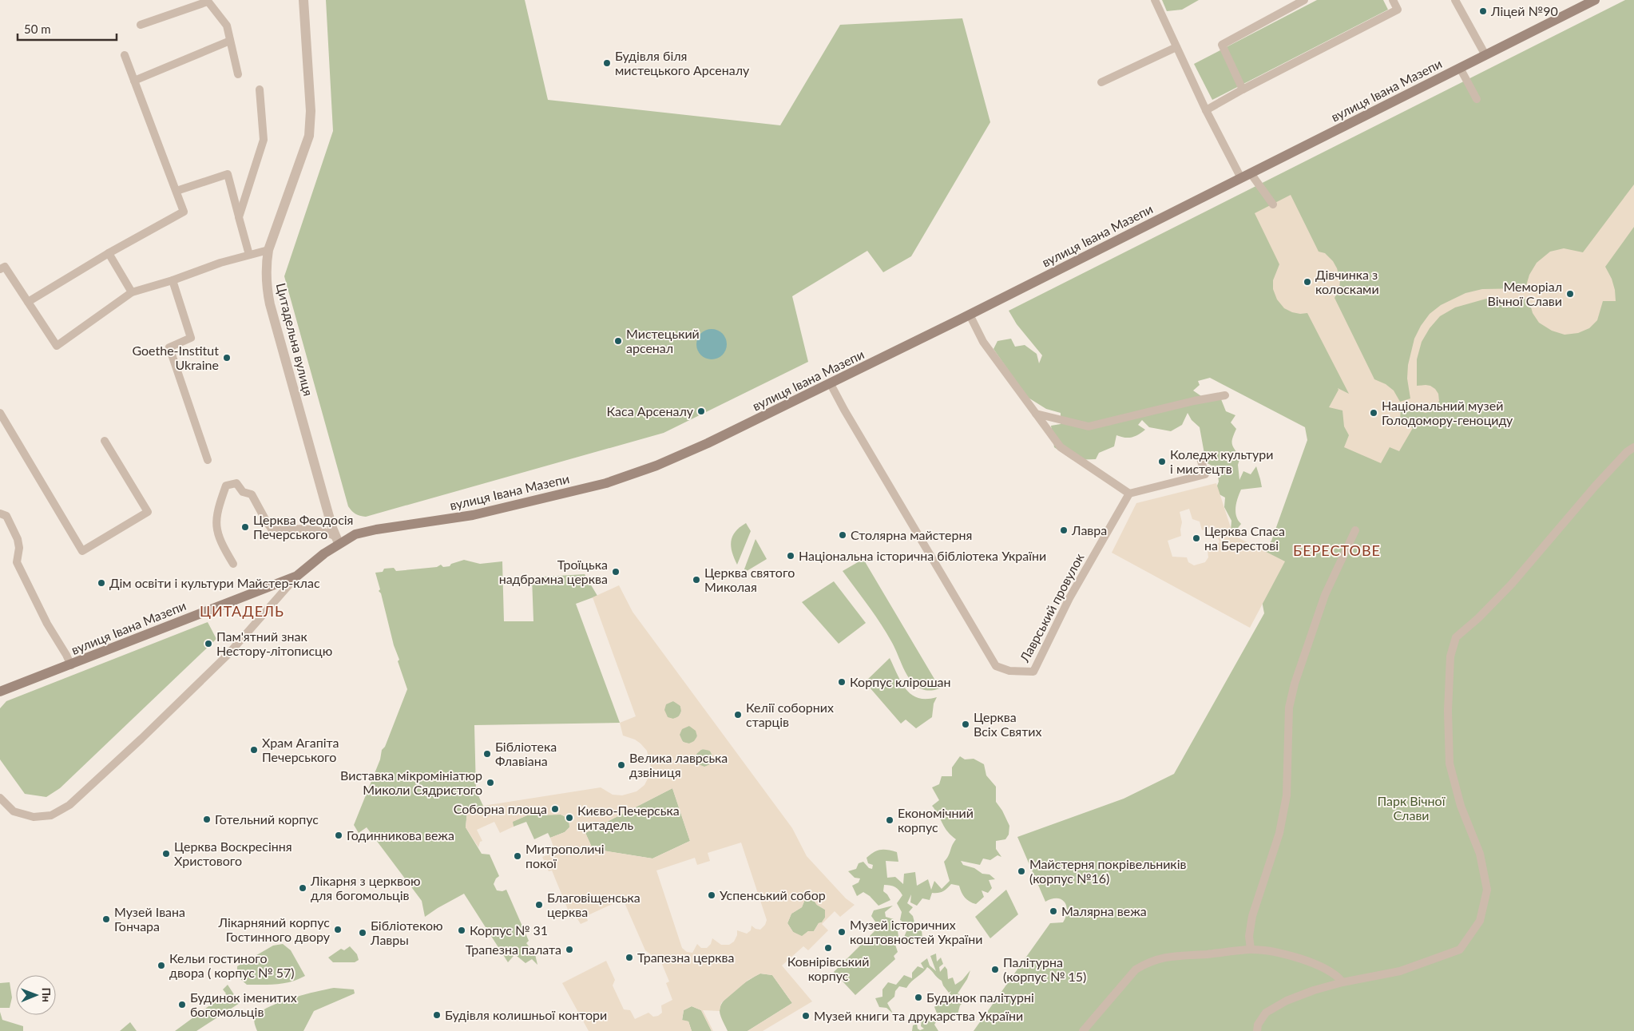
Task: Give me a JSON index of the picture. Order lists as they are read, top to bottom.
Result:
{
  "streets": {
    "main road": ["вулиця Івана Мазепи"],
    "street": ["Цитадельна вулиця"],
    "lane": ["Лаврський провулок"]
  },
  "crossings": [
    ["вулиця Івана Мазепи", "Цитадельна вулиця"],
    ["вулиця Івана Мазепи", "Лаврський провулок"]
  ],
  "districts": ["БЕРЕСТОВЕ", "ЦИТАДЕЛЬ"],
  "parks": ["Парк Вічної Слави"],
  "places": [
    "Ліцей №90",
    "Будівля біля мистецького Арсеналу",
    "Дівчинка з колосками",
    "Меморіал Вічної Слави",
    "Мистецький арсенал",
    "Goethe-Institut Ukraine",
    "Каса Арсеналу",
    "Національний музей Голодомору-геноциду",
    "Коледж культури і мистецтв",
    "Церква Феодосія Печерського",
    "Лавра",
    "Столярна майстерня",
    "Церква Спаса на Берестові",
    "Національна історична бібліотека України",
    "Троїцька надбрамна церква",
    "Церква святого Миколая",
    "Дім освіти і культури Майстер-клас",
    "Пам'ятний знак Нестору-літописцю",
    "Корпус клірошан",
    "Келії соборних старців",
    "Церква Всіх Святих",
    "Храм Агапіта Печерського",
    "Бібліотека Флавіана",
    "Велика лаврська дзвіниця",
    "Виставка мікромініатюр Миколи Сядристого",
    "Соборна площа",
    "Києво-Печерська цитадель",
    "Готельний корпус",
    "Економічний корпус",
    "Годинникова вежа",
    "Церква Воскресіння Христового",
    "Митрополичі покої",
    "Майстерня покрівельників (корпус №16)",
    "Лікарня з церквою для богомольців",
    "Успенський собор",
    "Благовіщенська церква",
    "Малярна вежа",
    "Музей Івана Гончара",
    "Лікарняний корпус Гостинного двору",
    "Корпус № 31",
    "Музей історичних коштовностей України",
    "Бібліотекою Лавры",
    "Ковнірівський корпус",
    "Трапезна палата",
    "Трапезна церква",
    "Кельи гостиного двора ( корпус № 57)",
    "Палітурна (корпус № 15)",
    "Будинок палітурні",
    "Будинок іменитих богомольців",
    "Будівля колишньої контори",
    "Музей книги та друкарства України"
  ],
  "scale_bar": "50 m",
  "north": "right"
}
